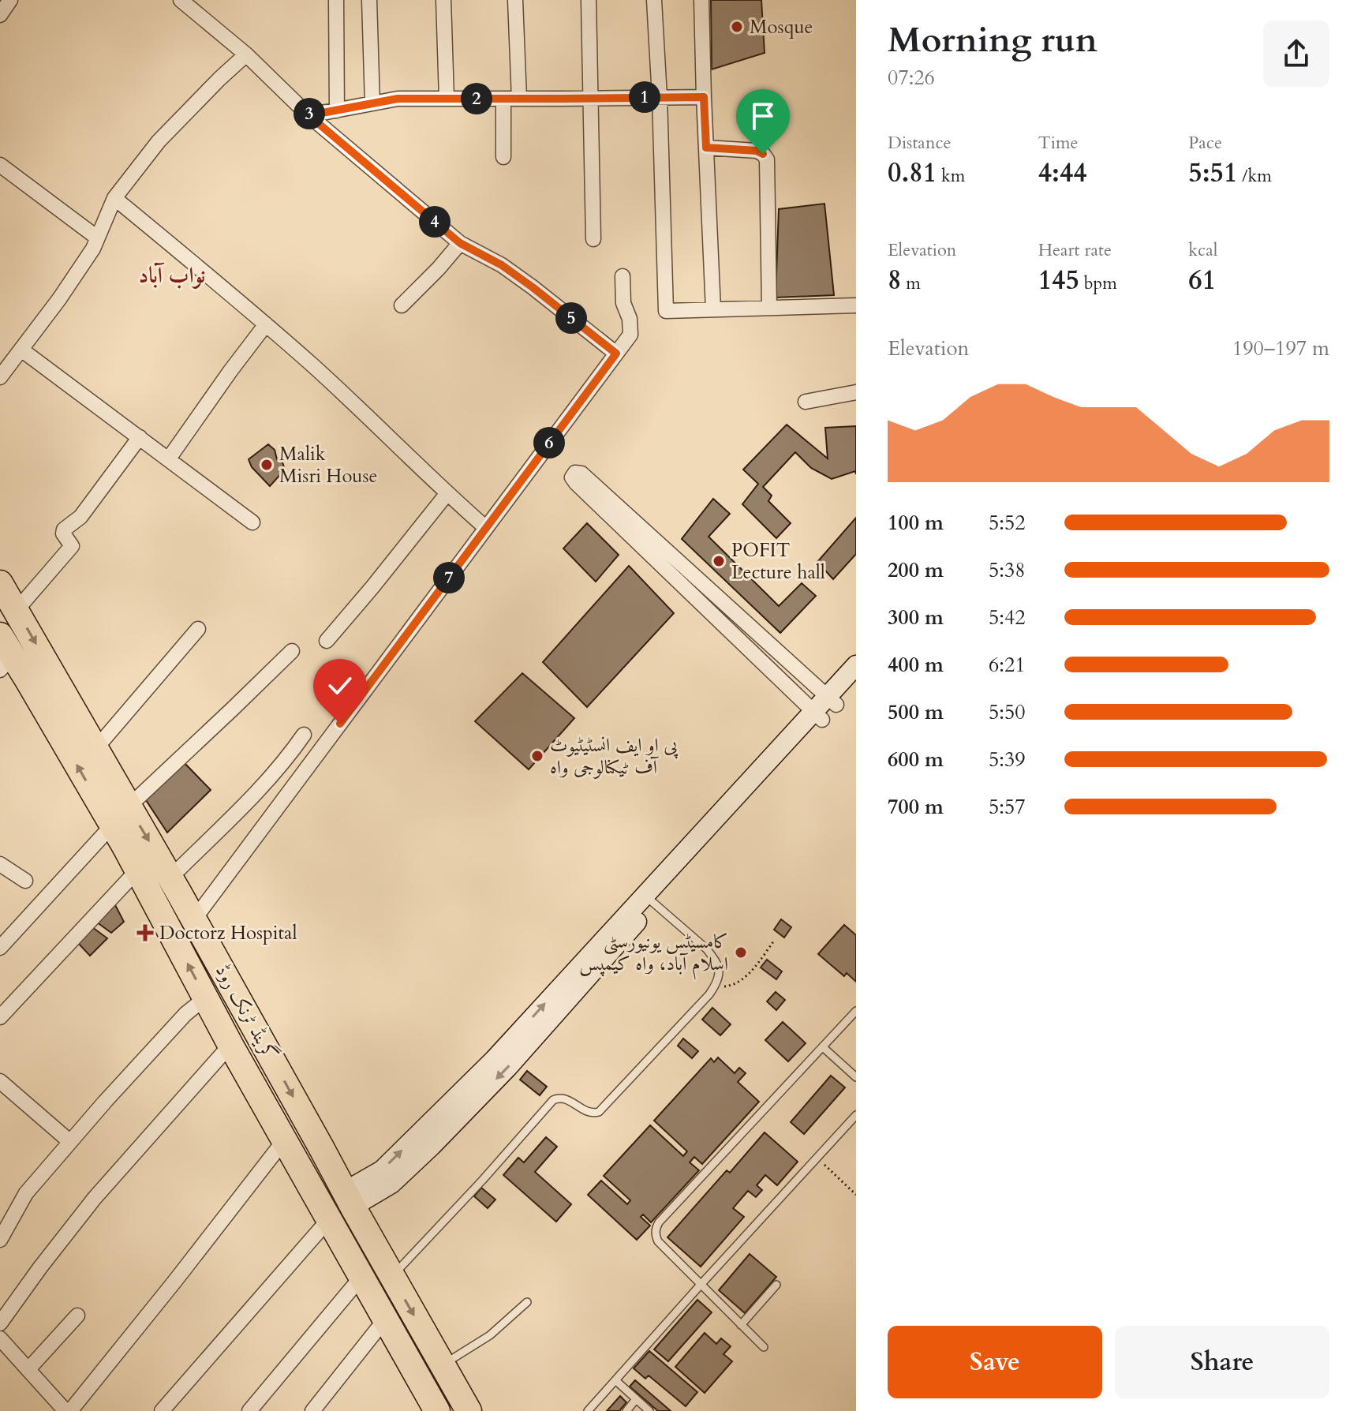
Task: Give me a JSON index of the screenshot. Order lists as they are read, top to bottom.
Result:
{
  "streets": {
    "highway": ["گرینڈ ٹرنک روڈ"]
  },
  "districts": ["نواب آباد"],
  "places": {
    "other": [
      "Mosque",
      "Malik Misri House",
      "POFIT Lecture hall",
      "پی او ایف انسٹیٹیوٹ آف ٹیکنالوجی واہ",
      "کامسیٹس یونیورسٹی اسلام آباد، واہ کیمپس"
    ],
    "health": ["Doctorz Hospital"]
  },
  "page": {
    "heading": ["Morning run", "07:26"],
    "pins": [
      "1",
      "2",
      "3",
      "4",
      "5",
      "6",
      "7"
    ],
    "stats": [
      ["Distance", "0.81 km"],
      ["Time", "4:44"],
      ["Pace", "5:51 /km"],
      ["Elevation", "8 m"],
      ["Heart rate", "145 bpm"],
      ["kcal", "61"]
    ],
    "chart": ["Elevation", "190–197 m"],
    "list": [
      {
        "name": "100 m",
        "note": "5:52"
      },
      {
        "name": "200 m",
        "note": "5:38"
      },
      {
        "name": "300 m",
        "note": "5:42"
      },
      {
        "name": "400 m",
        "note": "6:21"
      },
      {
        "name": "500 m",
        "note": "5:50"
      },
      {
        "name": "600 m",
        "note": "5:39"
      },
      {
        "name": "700 m",
        "note": "5:57"
      }
    ],
    "buttons": ["Save", "Share"]
  }
}
